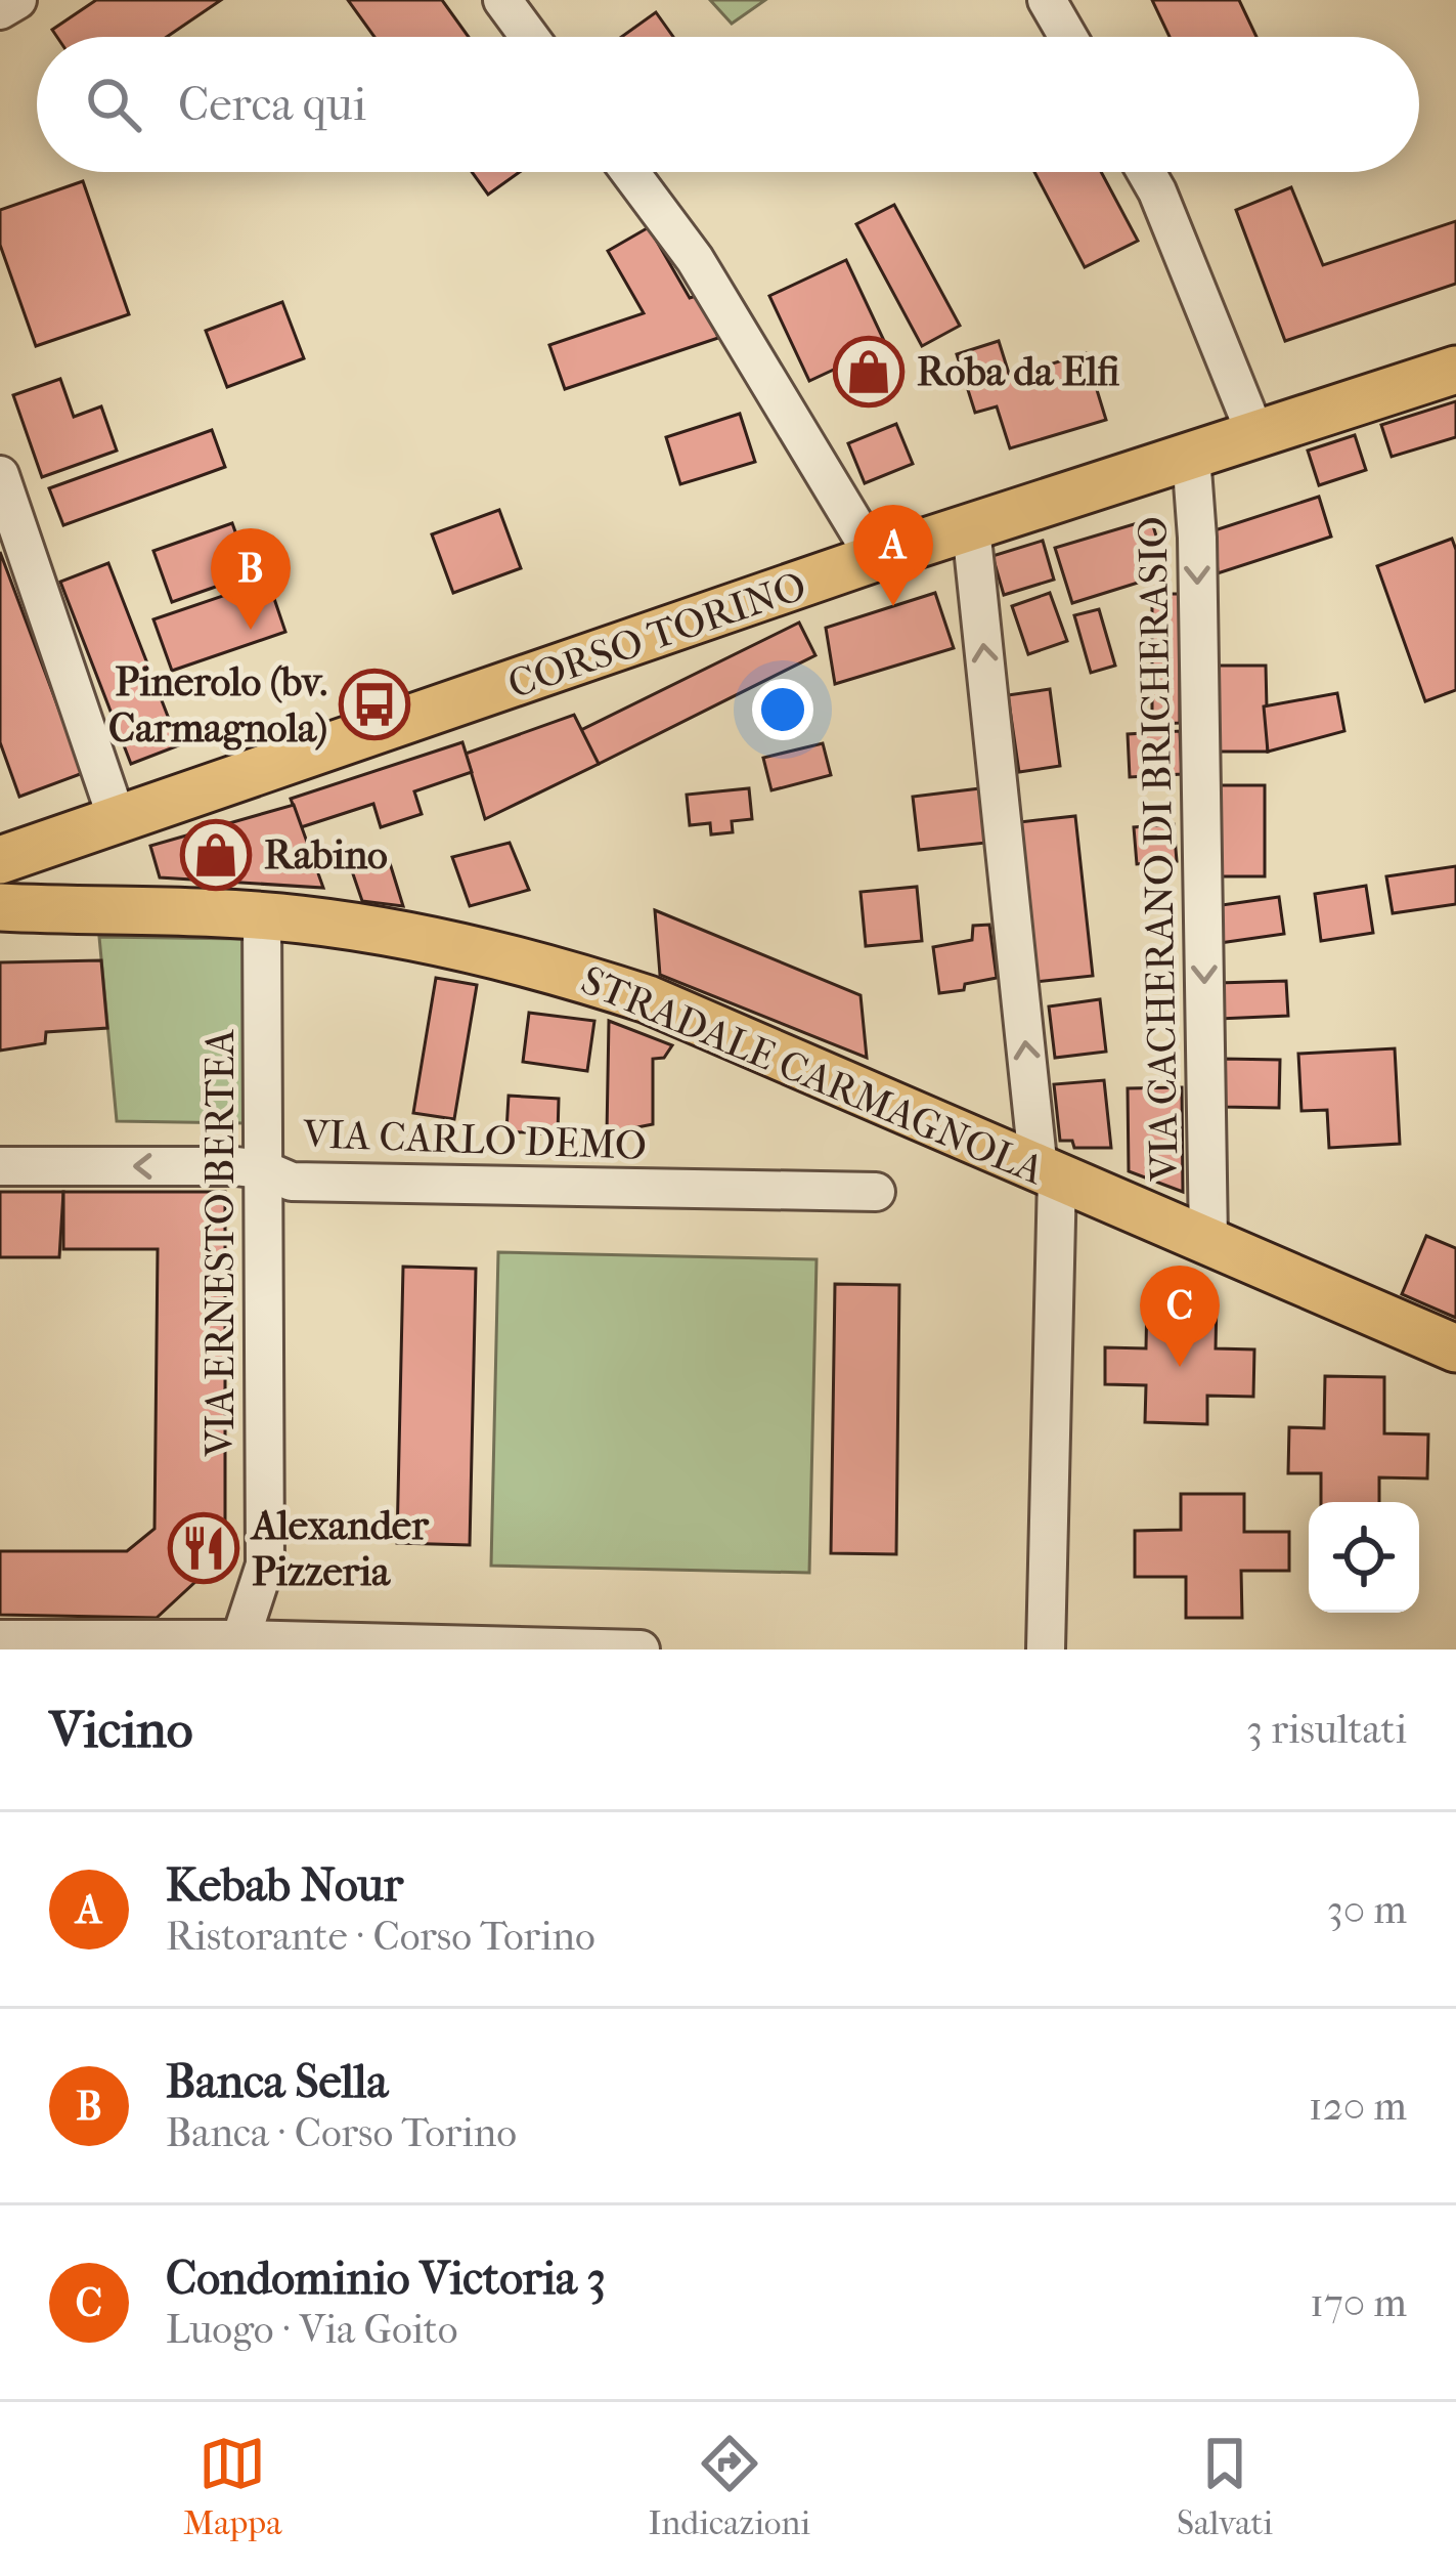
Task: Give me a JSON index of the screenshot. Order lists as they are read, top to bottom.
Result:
{
  "streets": {
    "main road": ["CORSO TORINO", "STRADALE CARMAGNOLA"],
    "street": ["VIA CACHERANO DI BRICHERASIO", "VIA CARLO DEMO", "VIA ERNESTO BERTEA"]
  },
  "crossings": [
    ["CORSO TORINO", "VIA CACHERANO DI BRICHERASIO"],
    ["VIA CACHERANO DI BRICHERASIO", "STRADALE CARMAGNOLA"],
    ["STRADALE CARMAGNOLA", "VIA ERNESTO BERTEA"],
    ["VIA CARLO DEMO", "VIA ERNESTO BERTEA"]
  ],
  "places": {
    "shop": ["Roba da Elfi", "Rabino"],
    "bus stop": ["Pinerolo (bv. Carmagnola)"],
    "restaurant": ["Alexander Pizzeria"]
  },
  "page": {
    "search": "Cerca qui",
    "pins": ["A", "B", "C"],
    "heading": ["Vicino", "3 risultati"],
    "list": [
      {
        "mark": "A",
        "name": "Kebab Nour",
        "note": "Ristorante · Corso Torino",
        "value": "30 m"
      },
      {
        "mark": "B",
        "name": "Banca Sella",
        "note": "Banca · Corso Torino",
        "value": "120 m"
      },
      {
        "mark": "C",
        "name": "Condominio Victoria 3",
        "note": "Luogo · Via Goito",
        "value": "170 m"
      }
    ],
    "nav": ["Mappa", "Indicazioni", "Salvati"]
  }
}
